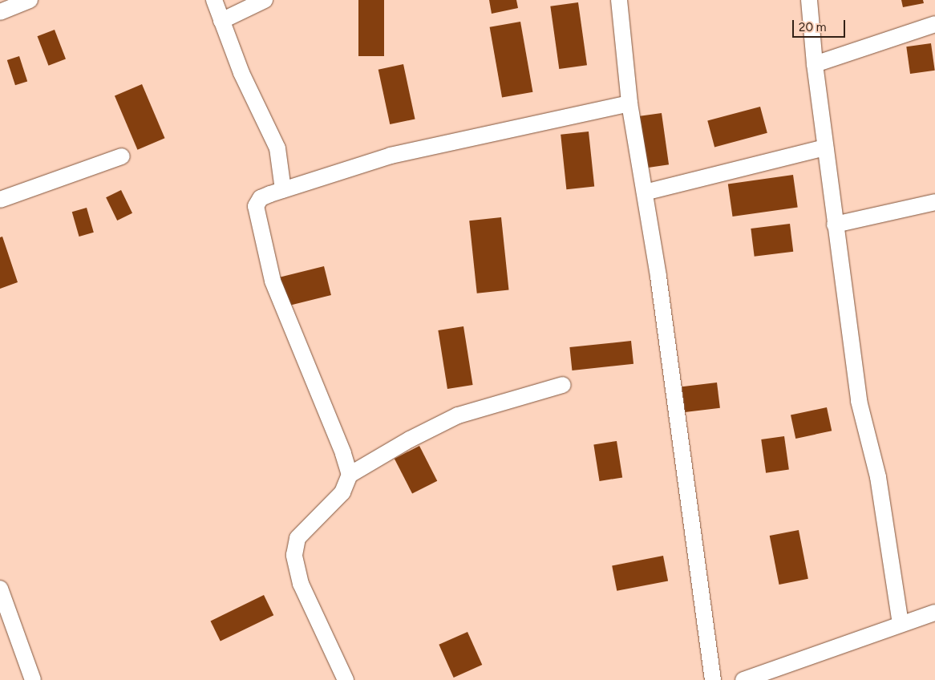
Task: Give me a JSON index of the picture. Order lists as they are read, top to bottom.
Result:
{
  "scale_bar": "20 m"
}
